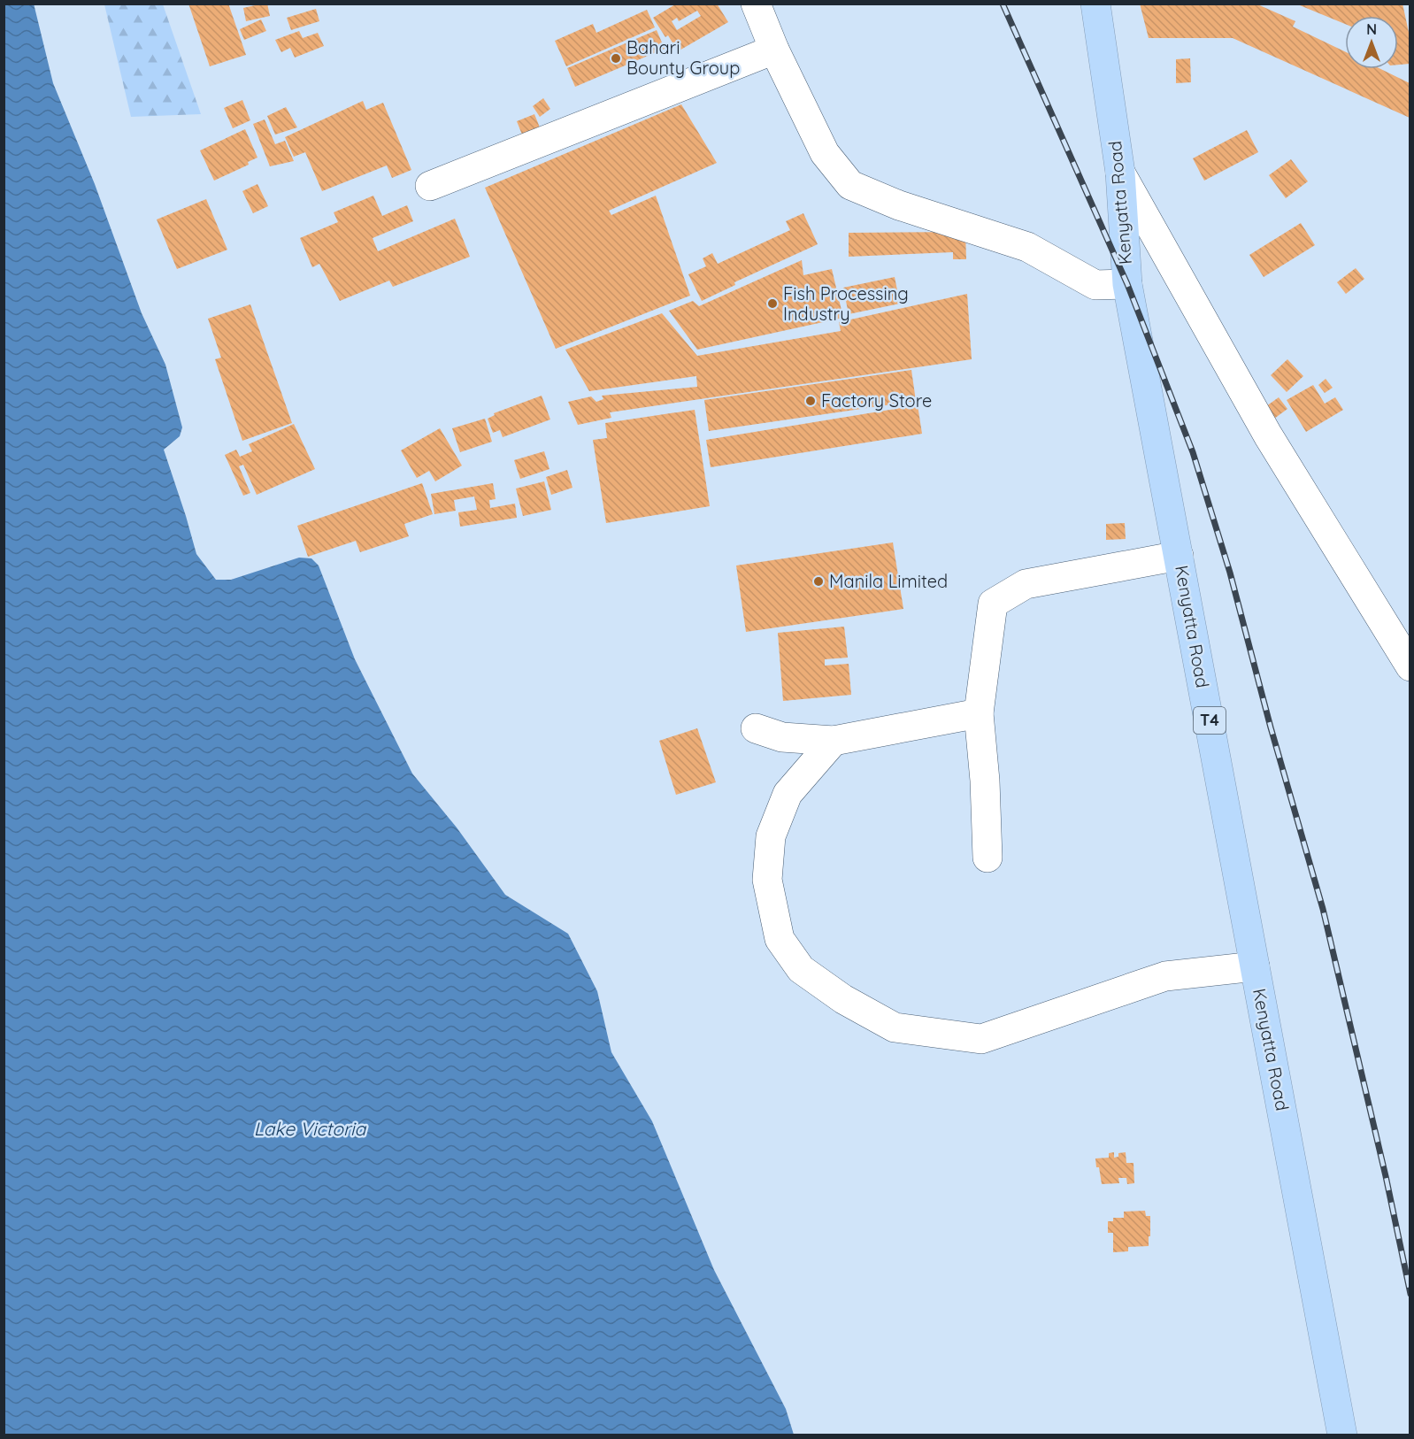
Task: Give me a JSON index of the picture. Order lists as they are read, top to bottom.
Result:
{
  "streets": {
    "highway": ["Kenyatta Road", "T4"]
  },
  "water": ["Lake Victoria"],
  "places": [
    "Bahari Bounty Group",
    "Fish Processing Industry",
    "Factory Store",
    "Manila Limited"
  ],
  "north": "top"
}
